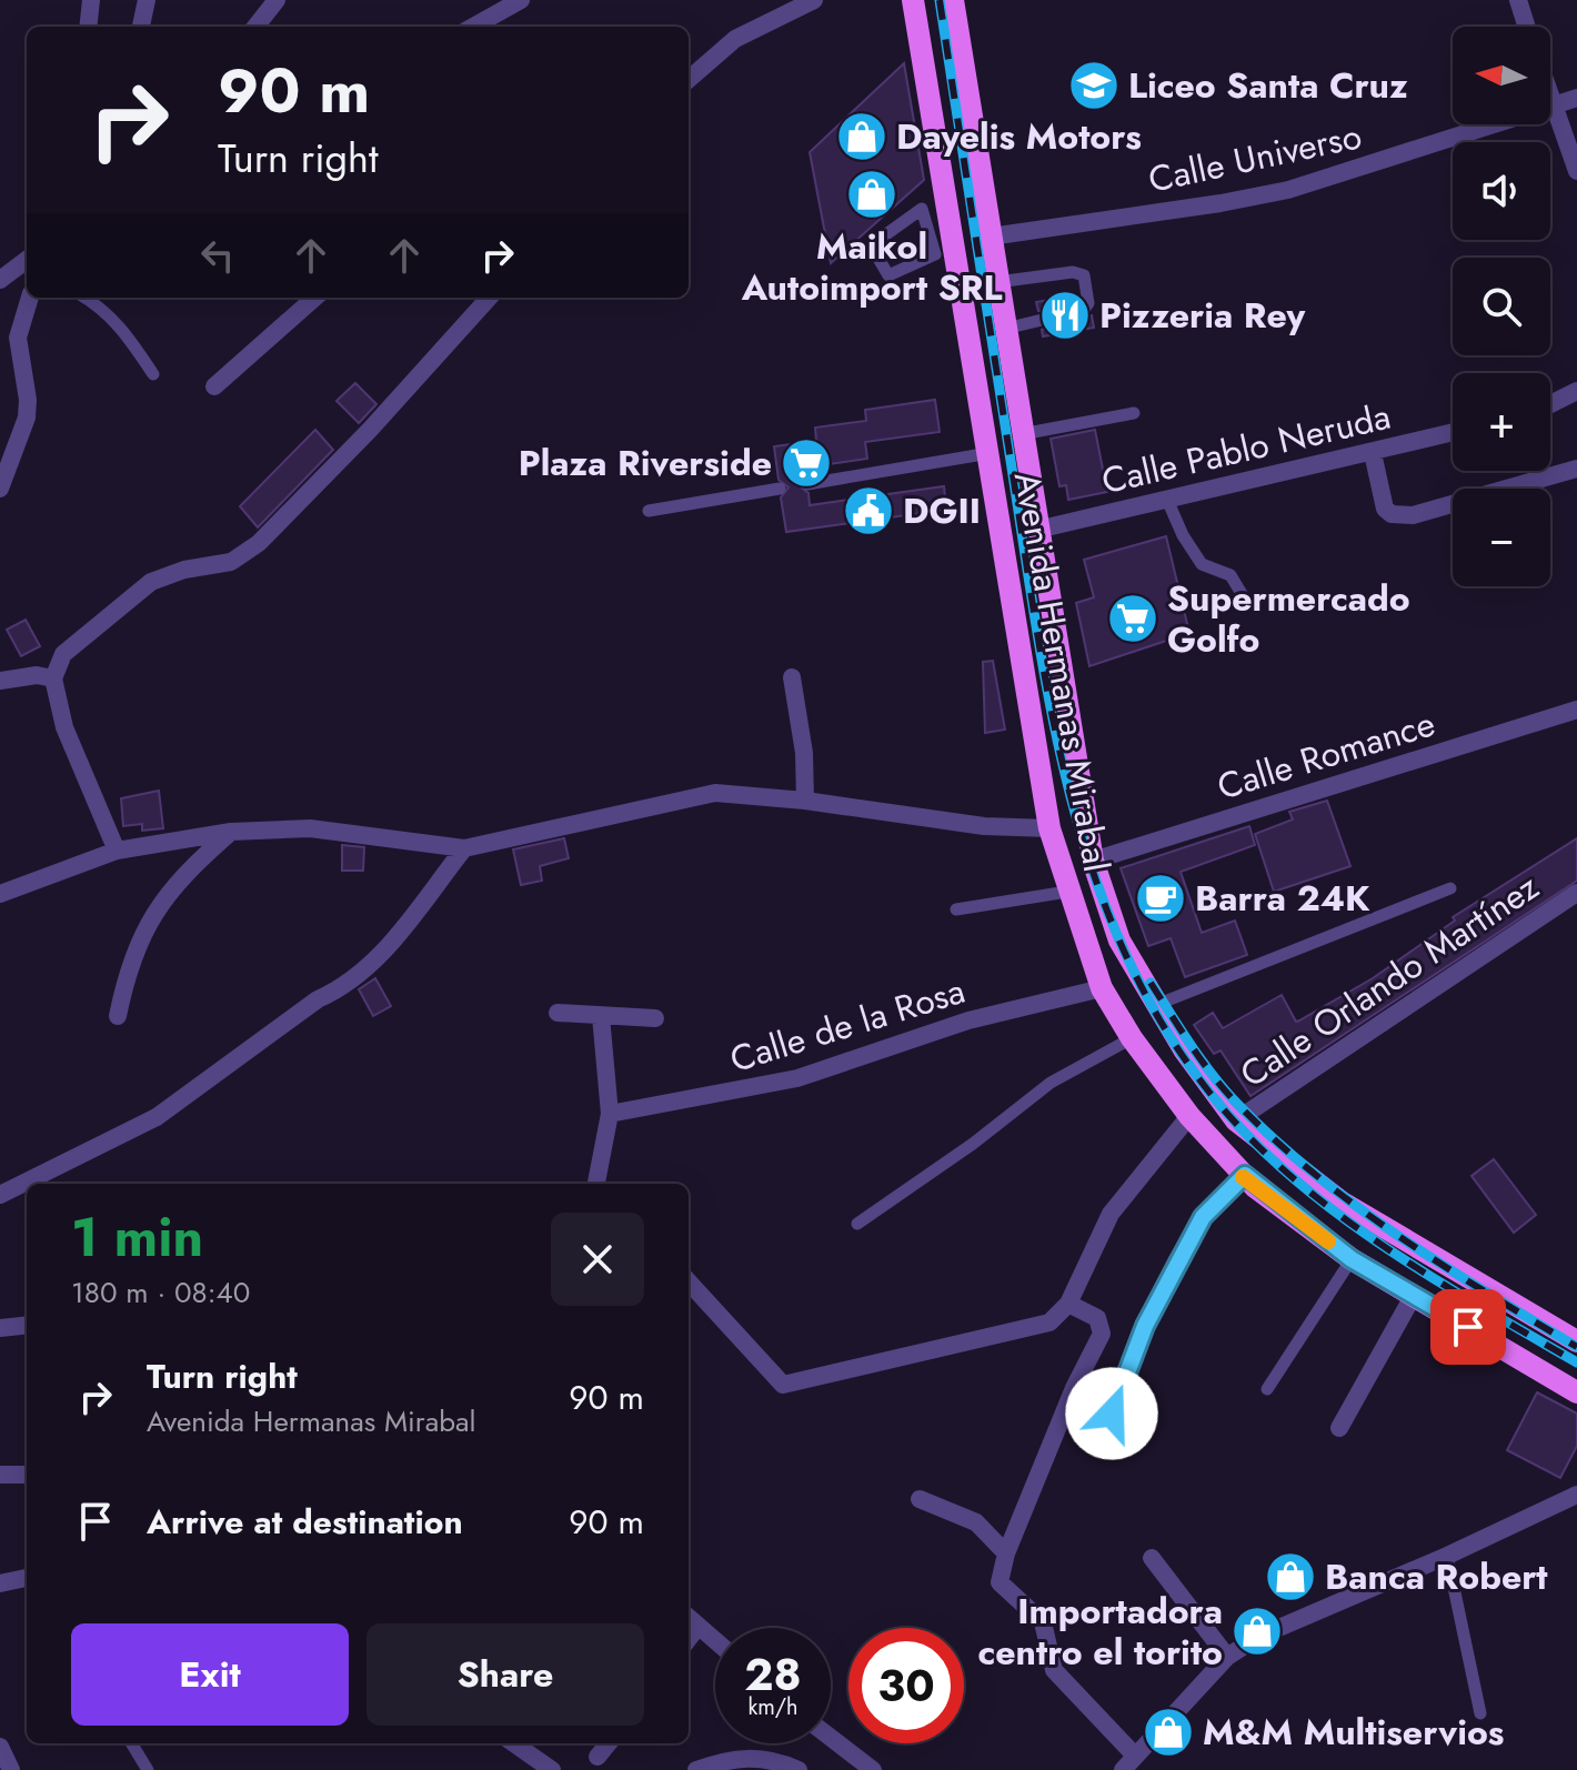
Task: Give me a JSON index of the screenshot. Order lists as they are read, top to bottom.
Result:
{
  "streets": {
    "main road": ["Avenida Hermanas Mirabal"],
    "street": [
      "Calle Universo",
      "Calle Pablo Neruda",
      "Calle Romance",
      "Calle Orlando Martínez",
      "Calle de la Rosa"
    ]
  },
  "crossings": [
    ["Calle Universo", "Avenida Hermanas Mirabal"],
    ["Calle Pablo Neruda", "Avenida Hermanas Mirabal"],
    ["Avenida Hermanas Mirabal", "Calle Romance"],
    ["Avenida Hermanas Mirabal", "Calle Orlando Martínez"],
    ["Avenida Hermanas Mirabal", "Calle de la Rosa"]
  ],
  "places": {
    "school or university": ["Liceo Santa Cruz"],
    "shop": [
      "Dayelis Motors",
      "Maikol Autoimport SRL",
      "Banca Robert",
      "Importadora centro el torito",
      "M&M Multiservios"
    ],
    "restaurant": ["Pizzeria Rey"],
    "supermarket": ["Plaza Riverside", "Supermercado Golfo"],
    "public building": ["DGII"],
    "cafe": ["Barra 24K"]
  },
  "north": "left",
  "page": {
    "map_buttons": ["+", "−"],
    "turn": ["90 m", "Turn right"],
    "heading": ["1 min", "180 m · 08:40"],
    "list": [
      {
        "name": "Turn right",
        "note": "Avenida Hermanas Mirabal",
        "value": "90 m"
      },
      {
        "name": "Arrive at destination",
        "value": "90 m"
      }
    ],
    "buttons": ["Exit", "Share"],
    "speed": "28 km/h",
    "limit": "30"
  }
}
